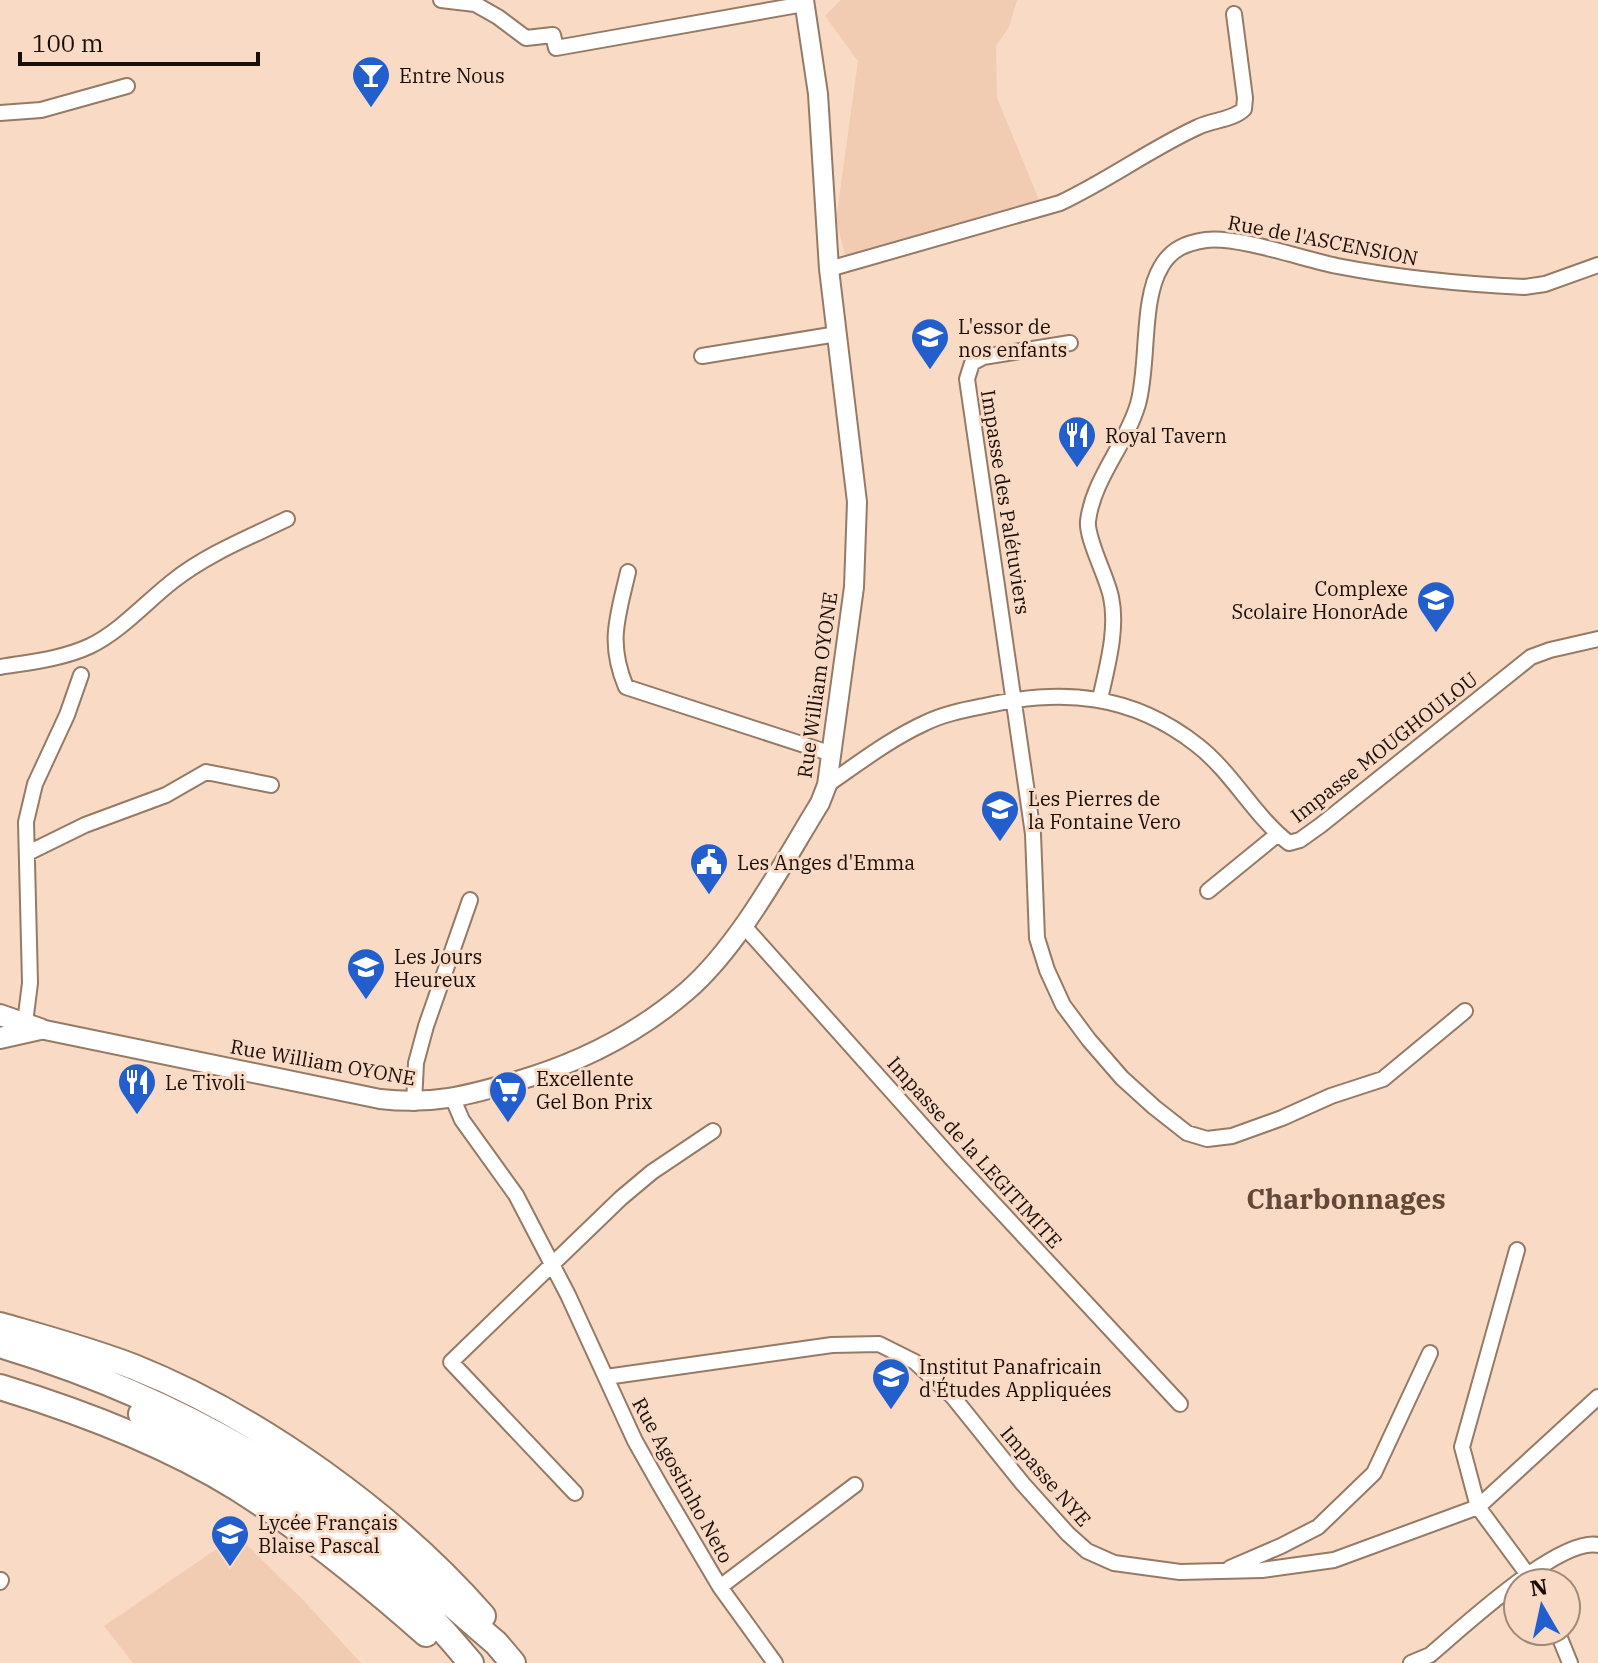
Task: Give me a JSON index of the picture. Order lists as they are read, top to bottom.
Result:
{
  "streets": {
    "street": [
      "Rue de l'ASCENSION",
      "Impasse des Palétuviers",
      "Rue William OYONE",
      "Impasse MOUGHOULOU",
      "Impasse de la LEGITIMITE",
      "Impasse NYE",
      "Rue Agostinho Neto"
    ]
  },
  "crossings": [
    ["Rue de l'ASCENSION", "Impasse MOUGHOULOU"],
    ["Impasse des Palétuviers", "Impasse MOUGHOULOU"],
    ["Rue William OYONE", "Impasse MOUGHOULOU"],
    ["Rue William OYONE", "Impasse de la LEGITIMITE"],
    ["Rue William OYONE", "Rue Agostinho Neto"],
    ["Impasse NYE", "Rue Agostinho Neto"]
  ],
  "districts": ["Charbonnages"],
  "places": {
    "bar": ["Entre Nous"],
    "school or university": [
      "L'essor de nos enfants",
      "Complexe Scolaire HonorAde",
      "Les Pierres de la Fontaine Vero",
      "Les Jours Heureux",
      "Institut Panafricain d'Études Appliquées",
      "Lycée Français Blaise Pascal"
    ],
    "restaurant": ["Royal Tavern", "Le Tivoli"],
    "public building": ["Les Anges d'Emma"],
    "supermarket": ["Excellente Gel Bon Prix"]
  },
  "scale_bar": "100 m",
  "north": "top"
}
